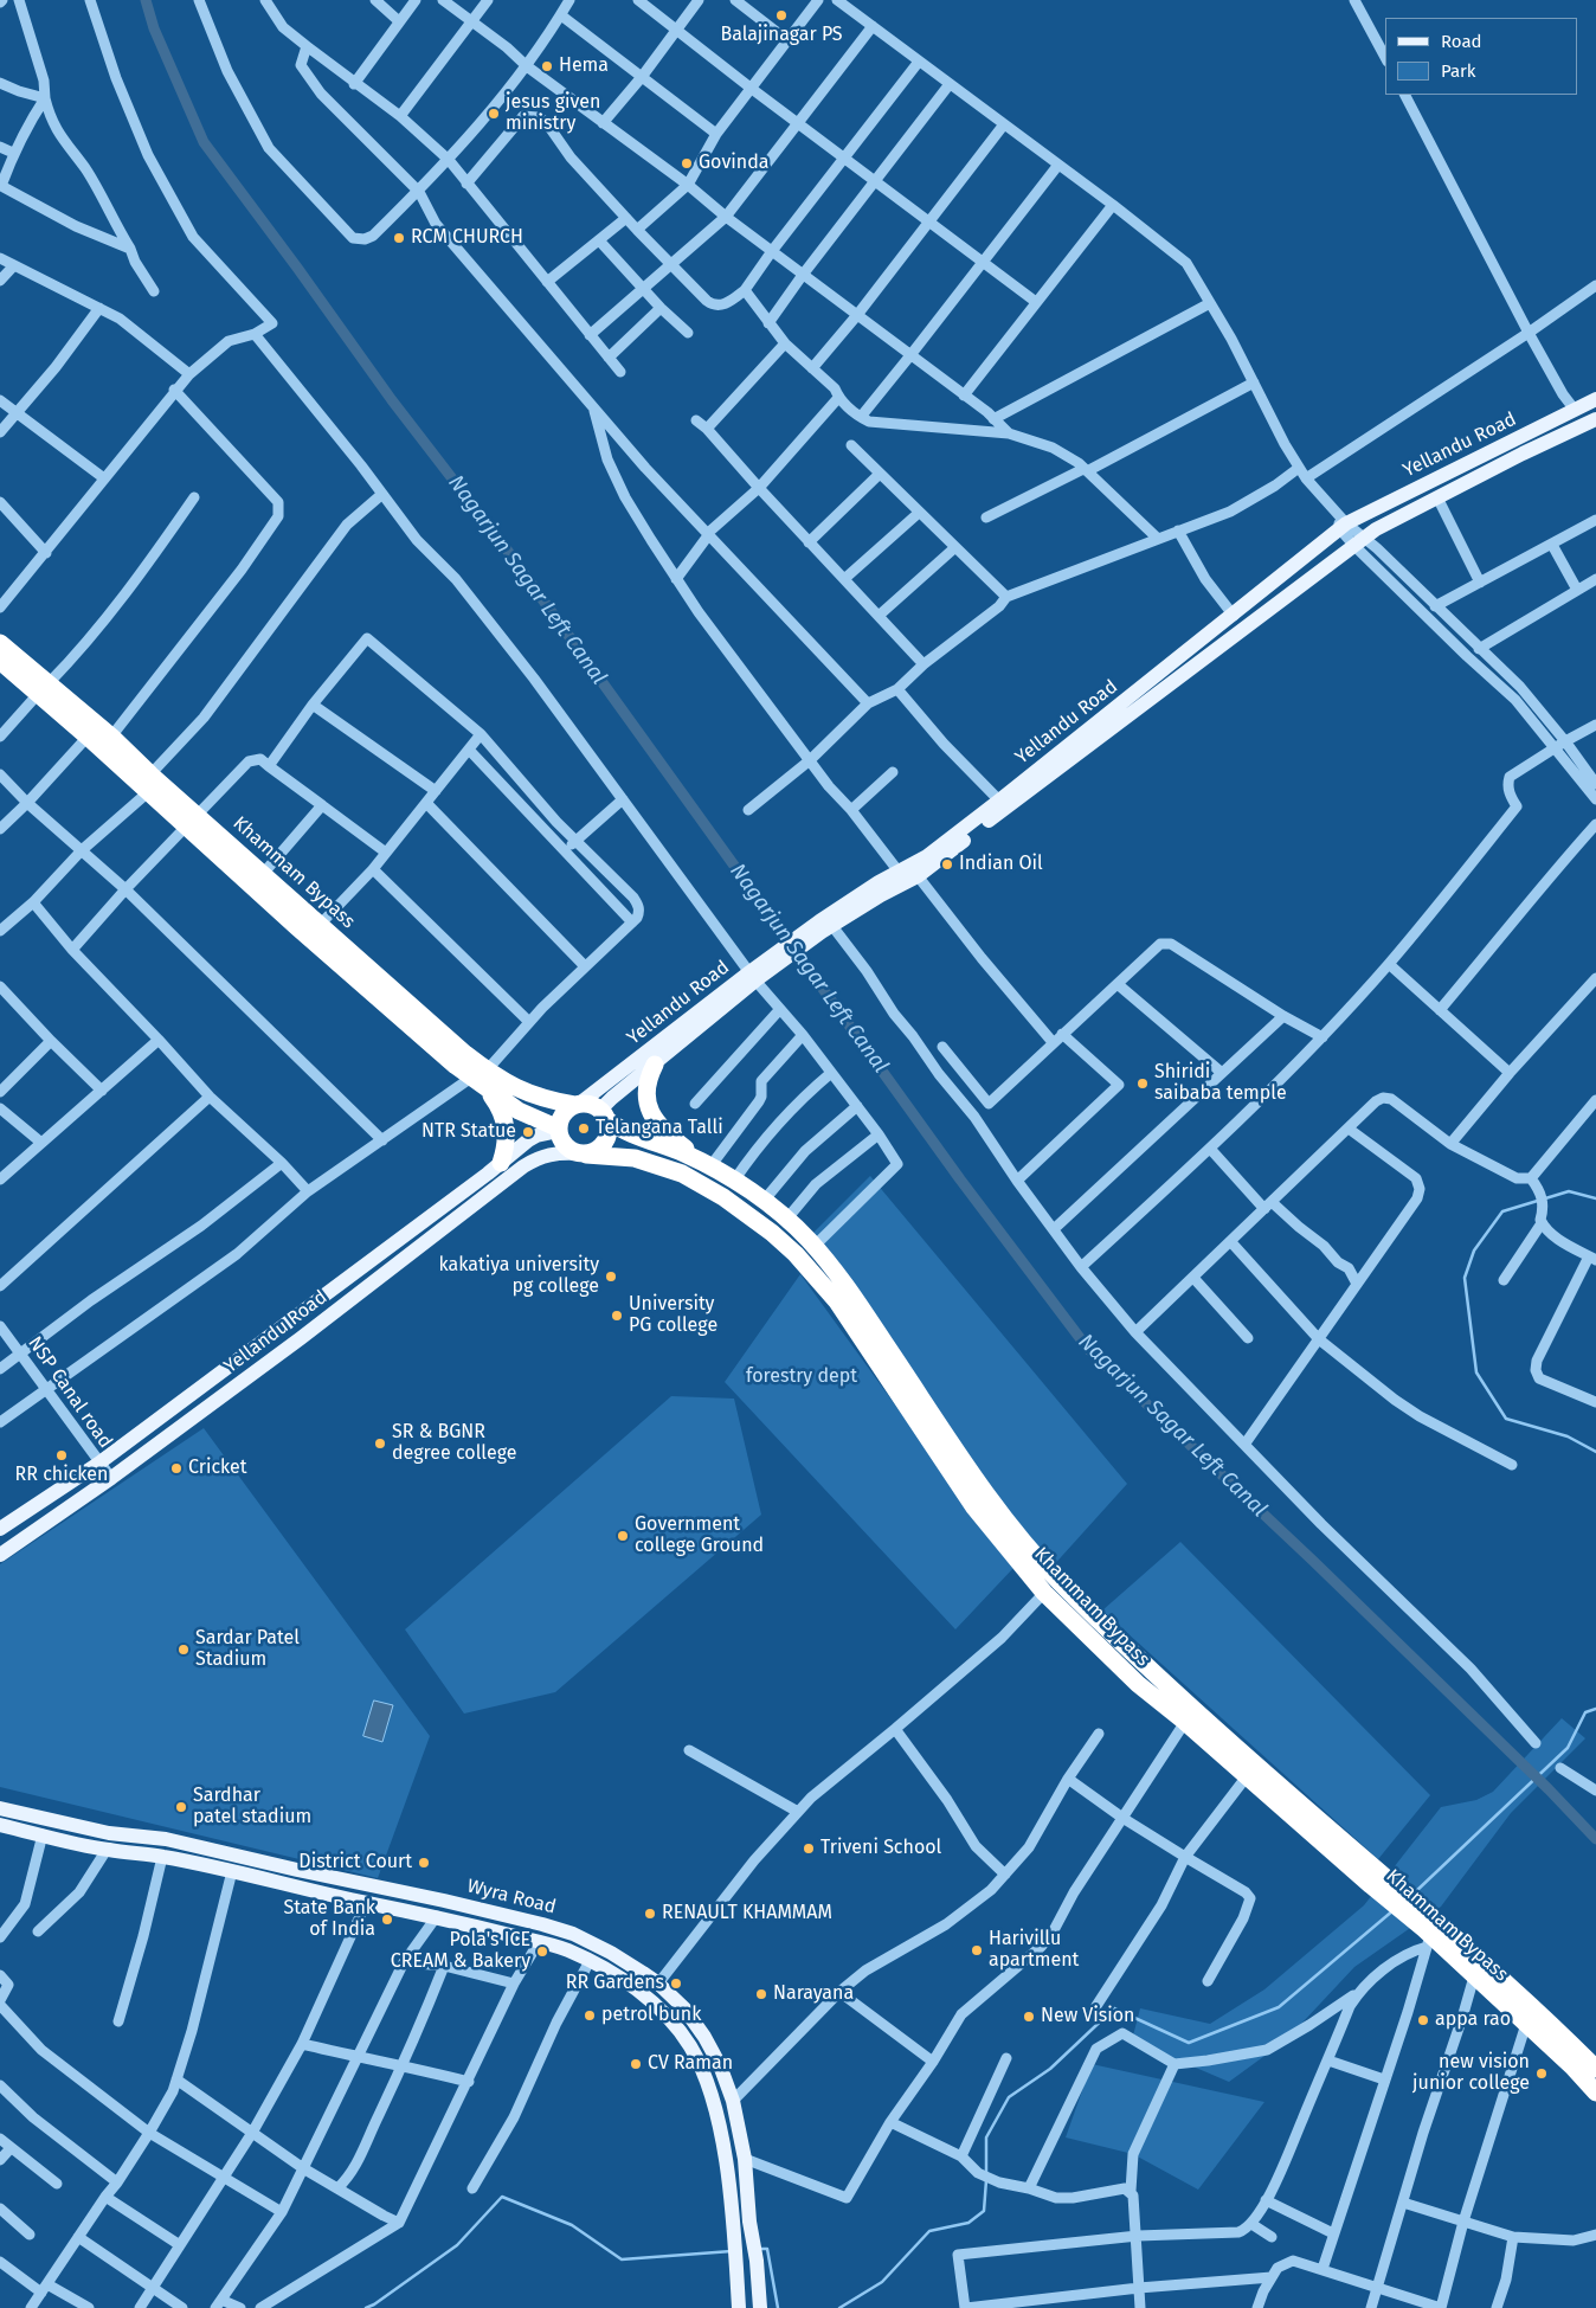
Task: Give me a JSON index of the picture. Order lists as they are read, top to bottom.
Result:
{
  "streets": {
    "highway": ["Khammam Bypass"],
    "main road": ["Yellandu Road", "Wyra Road"],
    "street": ["NSP Canal road"]
  },
  "crossings": [
    ["Yellandu Road", "Khammam Bypass"],
    ["Yellandu Road", "NSP Canal road"]
  ],
  "water": ["Nagarjun Sagar Left Canal"],
  "parks": ["forestry dept"],
  "places": [
    "Balajinagar PS",
    "Hema",
    "jesus given ministry",
    "Govinda",
    "RCM CHURCH",
    "Indian Oil",
    "Shiridi saibaba temple",
    "Telangana Talli",
    "NTR Statue",
    "kakatiya university pg college",
    "University PG college",
    "SR & BGNR degree college",
    "RR chicken",
    "Cricket",
    "Government college Ground",
    "Sardar Patel Stadium",
    "Sardhar patel stadium",
    "Triveni School",
    "District Court",
    "RENAULT KHAMMAM",
    "State Bank of India",
    "Harivillu apartment",
    "Pola's ICE CREAM & Bakery",
    "RR Gardens",
    "Narayana",
    "petrol bunk",
    "New Vision",
    "appa rao",
    "CV Raman",
    "new vision junior college"
  ],
  "legend": ["Road", "Park"]
}
